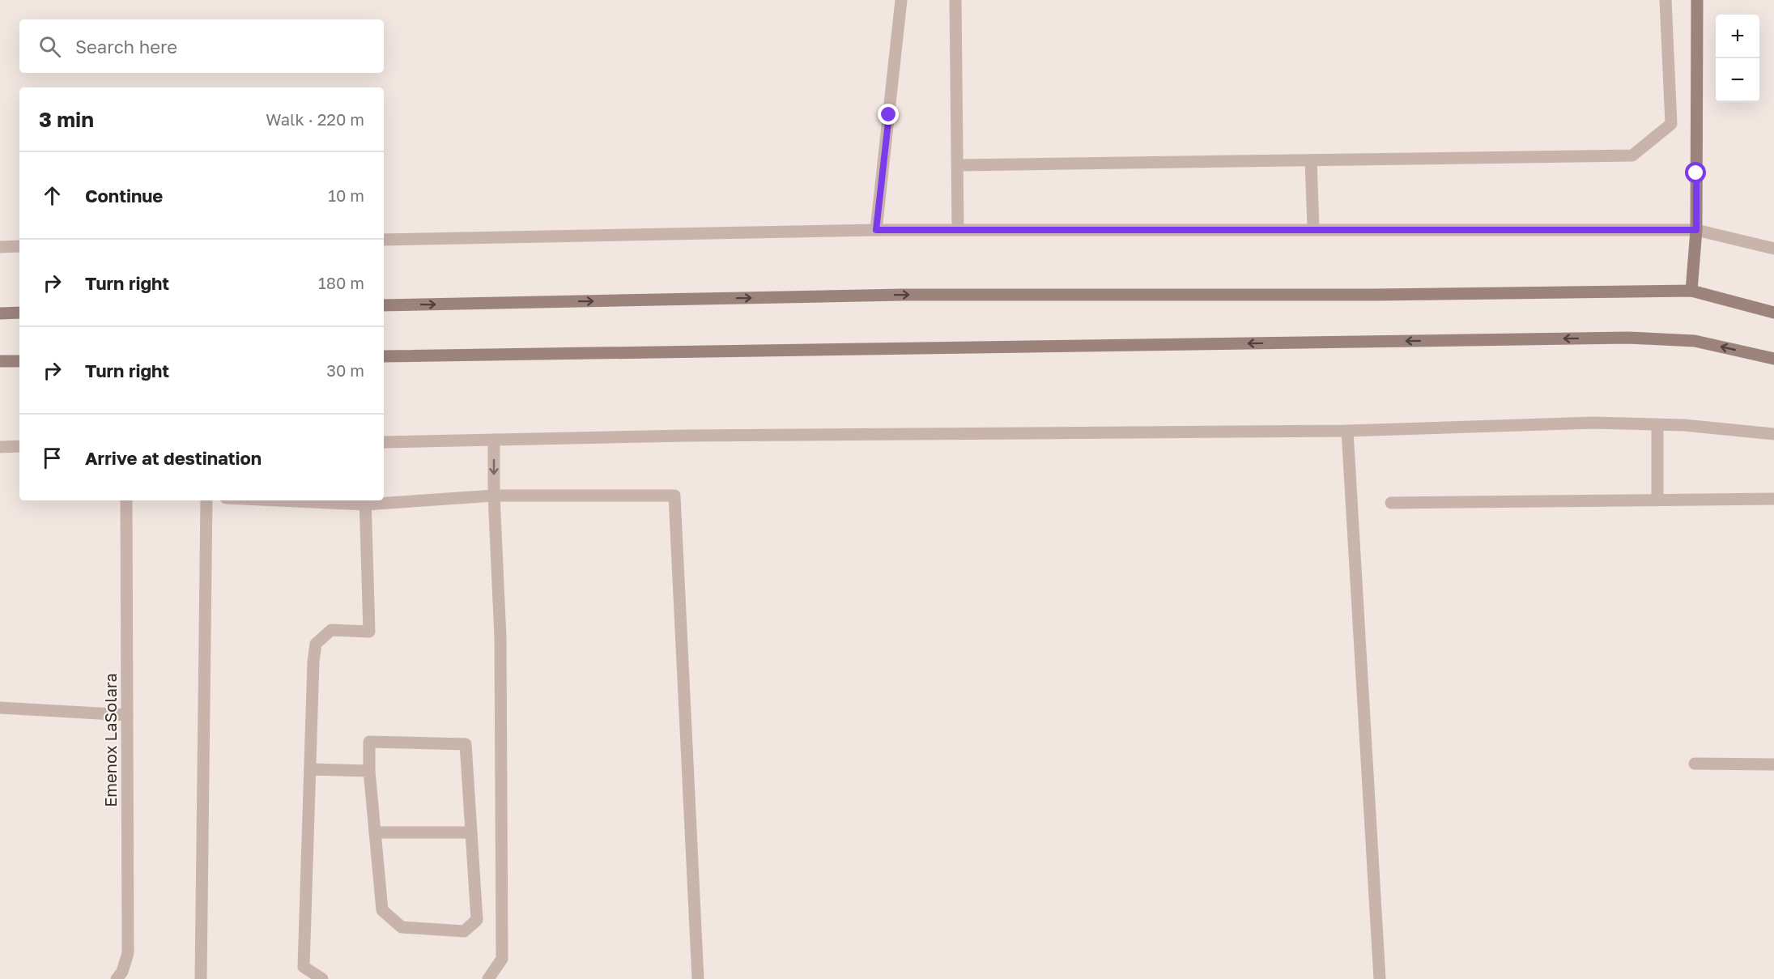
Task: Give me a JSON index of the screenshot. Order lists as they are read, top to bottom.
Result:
{
  "streets": {
    "street": ["Emenox LaSolara"]
  },
  "page": {
    "map_buttons": ["+", "−"],
    "search": "Search here",
    "heading": ["3 min", "Walk · 220 m"],
    "list": [
      ["Continue", "10 m"],
      ["Turn right", "180 m"],
      ["Turn right", "30 m"],
      "Arrive at destination"
    ]
  }
}
